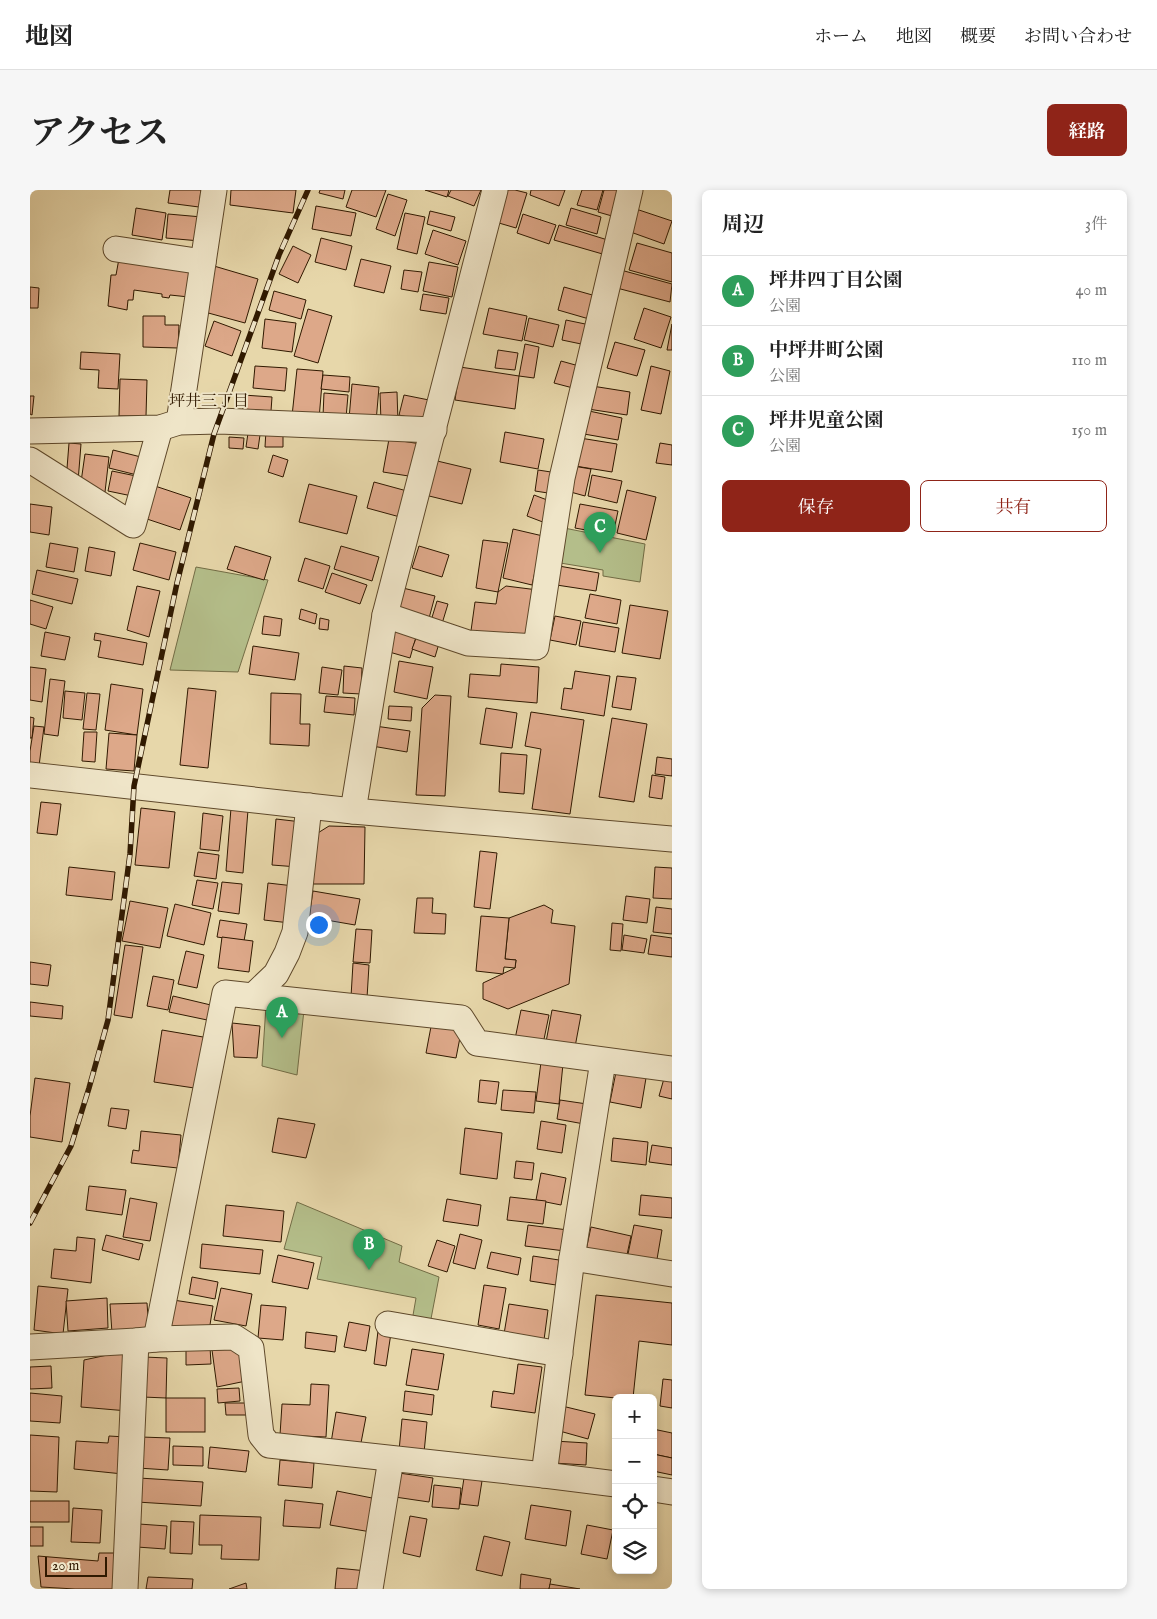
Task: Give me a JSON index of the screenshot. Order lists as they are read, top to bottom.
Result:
{
  "districts": ["坪井三丁目"],
  "scale_bar": "20 m",
  "page": {
    "header": "地図",
    "nav": [
      "ホーム",
      "地図",
      "概要",
      "お問い合わせ"
    ],
    "title": "アクセス",
    "buttons": [
      "経路",
      ["保存", "共有"]
    ],
    "heading": ["周辺", "3件"],
    "list": [
      {
        "mark": "A",
        "name": "坪井四丁目公園",
        "note": "公園",
        "value": "40 m"
      },
      {
        "mark": "B",
        "name": "中坪井町公園",
        "note": "公園",
        "value": "110 m"
      },
      {
        "mark": "C",
        "name": "坪井児童公園",
        "note": "公園",
        "value": "150 m"
      }
    ],
    "pins": ["C", "A", "B"],
    "map_buttons": ["+", "−"],
    "scale": "20 m"
  }
}
